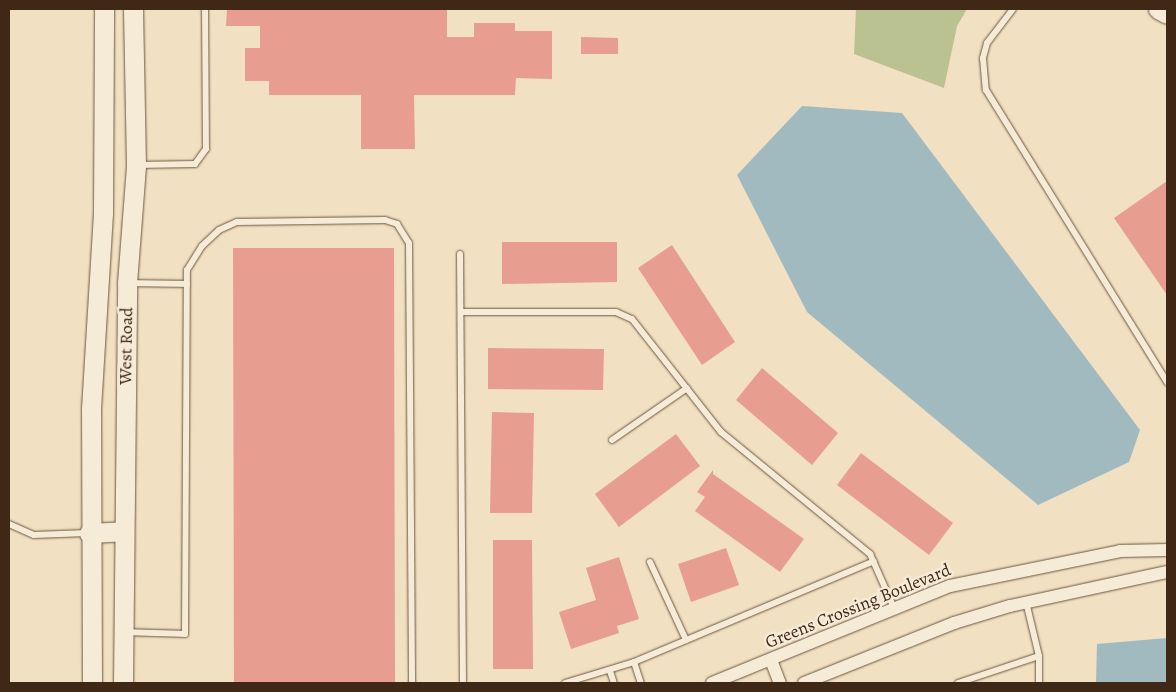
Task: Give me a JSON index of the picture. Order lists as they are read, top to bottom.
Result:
{
  "streets": {
    "main road": ["West Road"],
    "street": ["Greens Crossing Boulevard"]
  }
}
